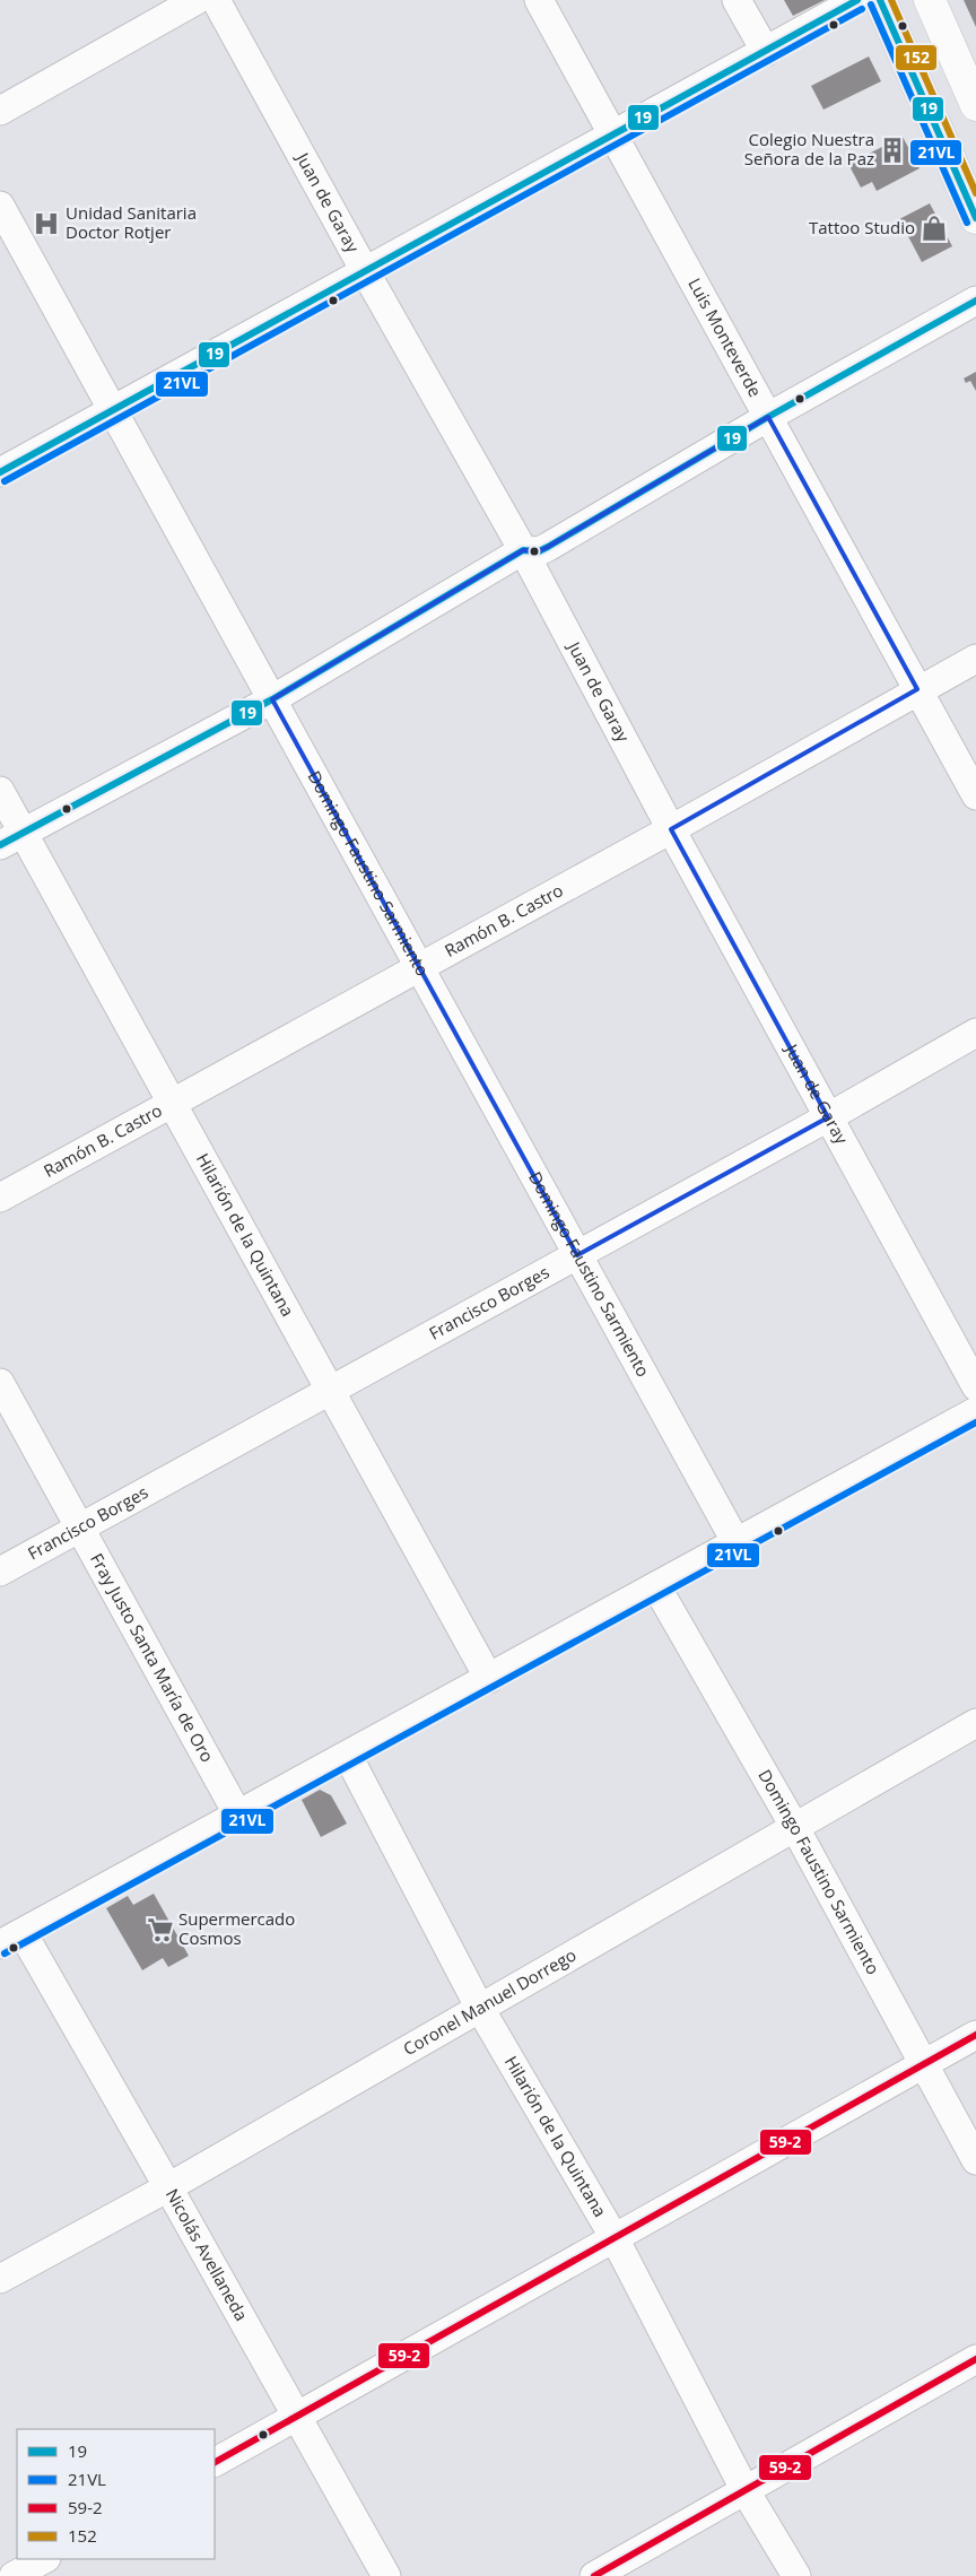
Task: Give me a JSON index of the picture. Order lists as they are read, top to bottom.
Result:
{
  "streets": {
    "street": [
      "Juan de Garay",
      "Luis Monteverde",
      "Domingo Faustino Sarmiento",
      "Ramón B. Castro",
      "Hilarión de la Quintana",
      "Francisco Borges",
      "Fray Justo Santa María de Oro",
      "Coronel Manuel Dorrego",
      "Nicolás Avellaneda"
    ]
  },
  "crossings": [
    ["Juan de Garay", "Ramón B. Castro"],
    ["Juan de Garay", "Francisco Borges"],
    ["Luis Monteverde", "Ramón B. Castro"],
    ["Domingo Faustino Sarmiento", "Ramón B. Castro"],
    ["Domingo Faustino Sarmiento", "Francisco Borges"],
    ["Domingo Faustino Sarmiento", "Coronel Manuel Dorrego"],
    ["Ramón B. Castro", "Hilarión de la Quintana"],
    ["Hilarión de la Quintana", "Francisco Borges"],
    ["Hilarión de la Quintana", "Coronel Manuel Dorrego"],
    ["Francisco Borges", "Fray Justo Santa María de Oro"],
    ["Coronel Manuel Dorrego", "Nicolás Avellaneda"]
  ],
  "places": {
    "building": ["Colegio Nuestra Señora de la Paz"],
    "hospital": ["Unidad Sanitaria Doctor Rotjer"],
    "shop": ["Tattoo Studio"],
    "supermarket": ["Supermercado Cosmos"]
  },
  "lines": [
    "transit line 19",
    "transit line 152",
    "transit line 21VL",
    "transit line 59-2"
  ],
  "legend": [
    "19",
    "21VL",
    "59-2",
    "152"
  ]
}
